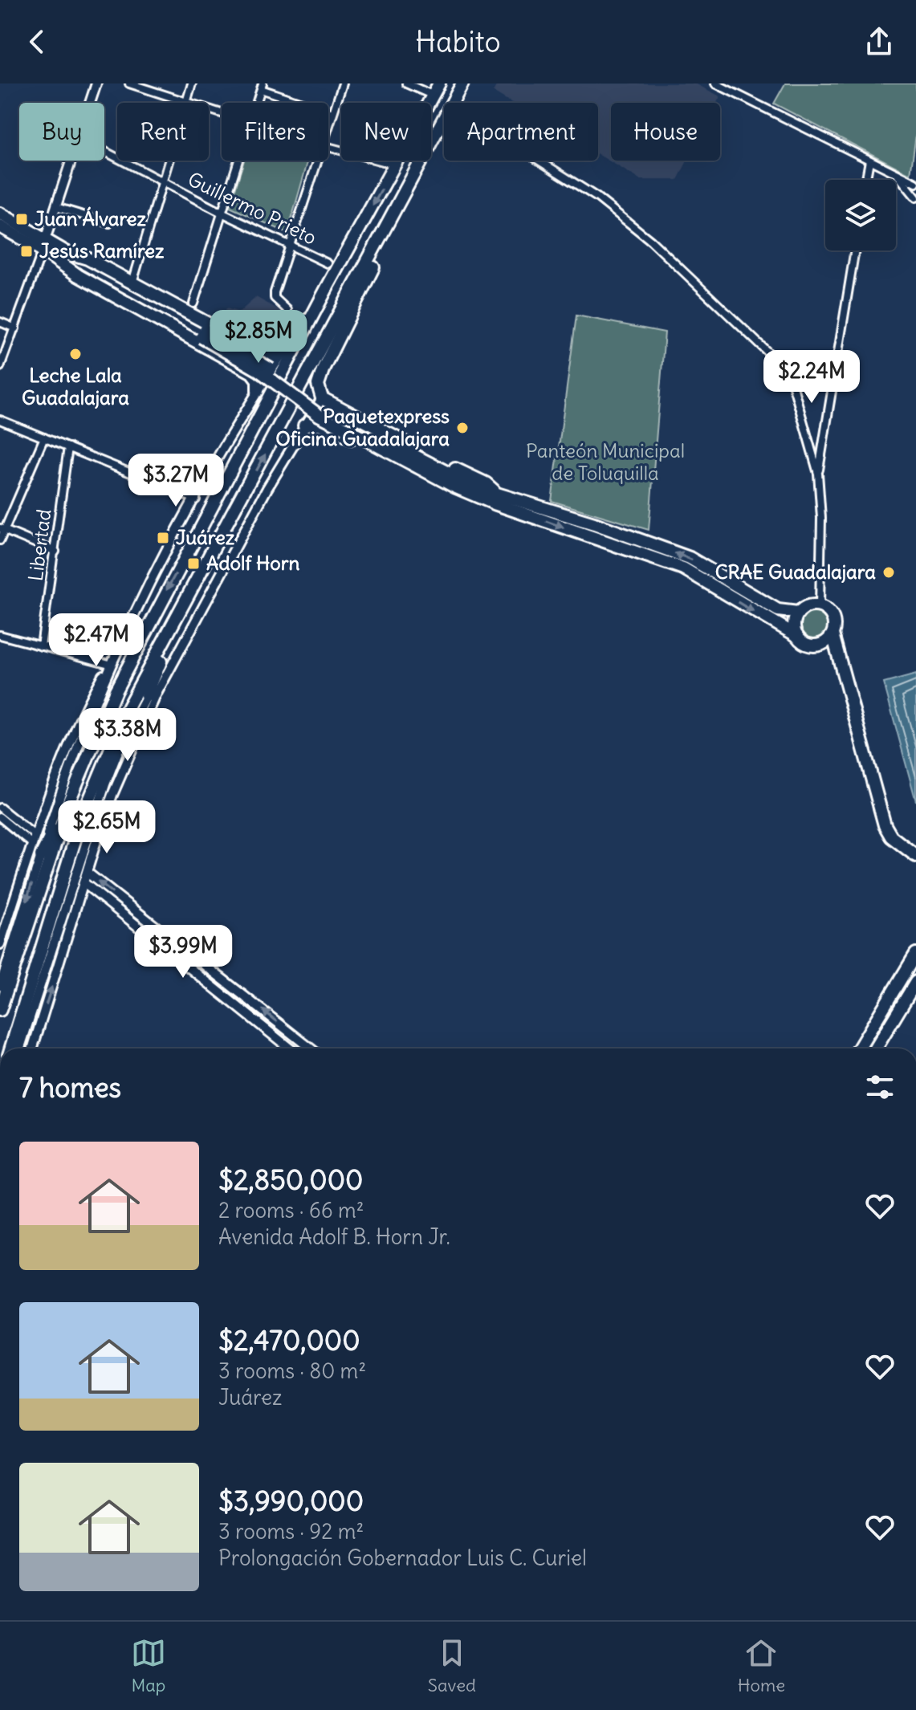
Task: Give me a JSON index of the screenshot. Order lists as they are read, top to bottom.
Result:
{
  "streets": {
    "street": ["Guillermo Prieto", "Libertad"]
  },
  "parks": ["Panteón Municipal de Toluquilla"],
  "places": {
    "transit": [
      "Juan Álvarez",
      "Jesús Ramírez",
      "Juárez",
      "Adolf Horn"
    ],
    "other": ["Leche Lala Guadalajara", "Paquetexpress Oficina Guadalajara", "CRAE Guadalajara"]
  },
  "page": {
    "header": "Habito",
    "chip": [
      "Buy",
      "Rent",
      "Filters",
      "New",
      "Apartment",
      "House"
    ],
    "price": [
      "$2.85M",
      "$2.24M",
      "$3.27M",
      "$2.47M",
      "$3.38M",
      "$2.65M",
      "$3.99M"
    ],
    "heading": "7 homes",
    "list": [
      {
        "name": "$2,850,000",
        "note": "2 rooms · 66 m² · Avenida Adolf B. Horn Jr."
      },
      {
        "name": "$2,470,000",
        "note": "3 rooms · 80 m² · Juárez"
      },
      {
        "name": "$3,990,000",
        "note": "3 rooms · 92 m² · Prolongación Gobernador Luis C. Curiel"
      }
    ],
    "tabs": ["Map", "Saved", "Home"]
  }
}
